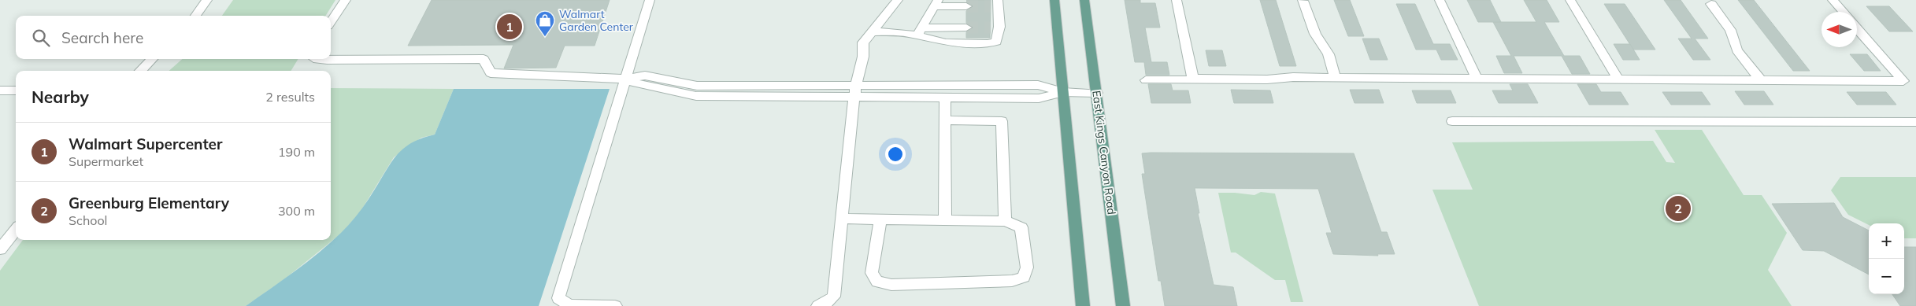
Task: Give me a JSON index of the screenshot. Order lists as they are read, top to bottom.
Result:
{
  "streets": {
    "main road": ["East Kings Canyon Road"]
  },
  "places": {
    "shop": ["Walmart Garden Center"]
  },
  "north": "left",
  "page": {
    "pins": ["1", "2"],
    "search": "Search here",
    "heading": ["Nearby", "2 results"],
    "list": [
      {
        "mark": "1",
        "name": "Walmart Supercenter",
        "note": "Supermarket",
        "value": "190 m"
      },
      {
        "mark": "2",
        "name": "Greenburg Elementary",
        "note": "School",
        "value": "300 m"
      }
    ],
    "map_buttons": ["+", "−"]
  }
}
